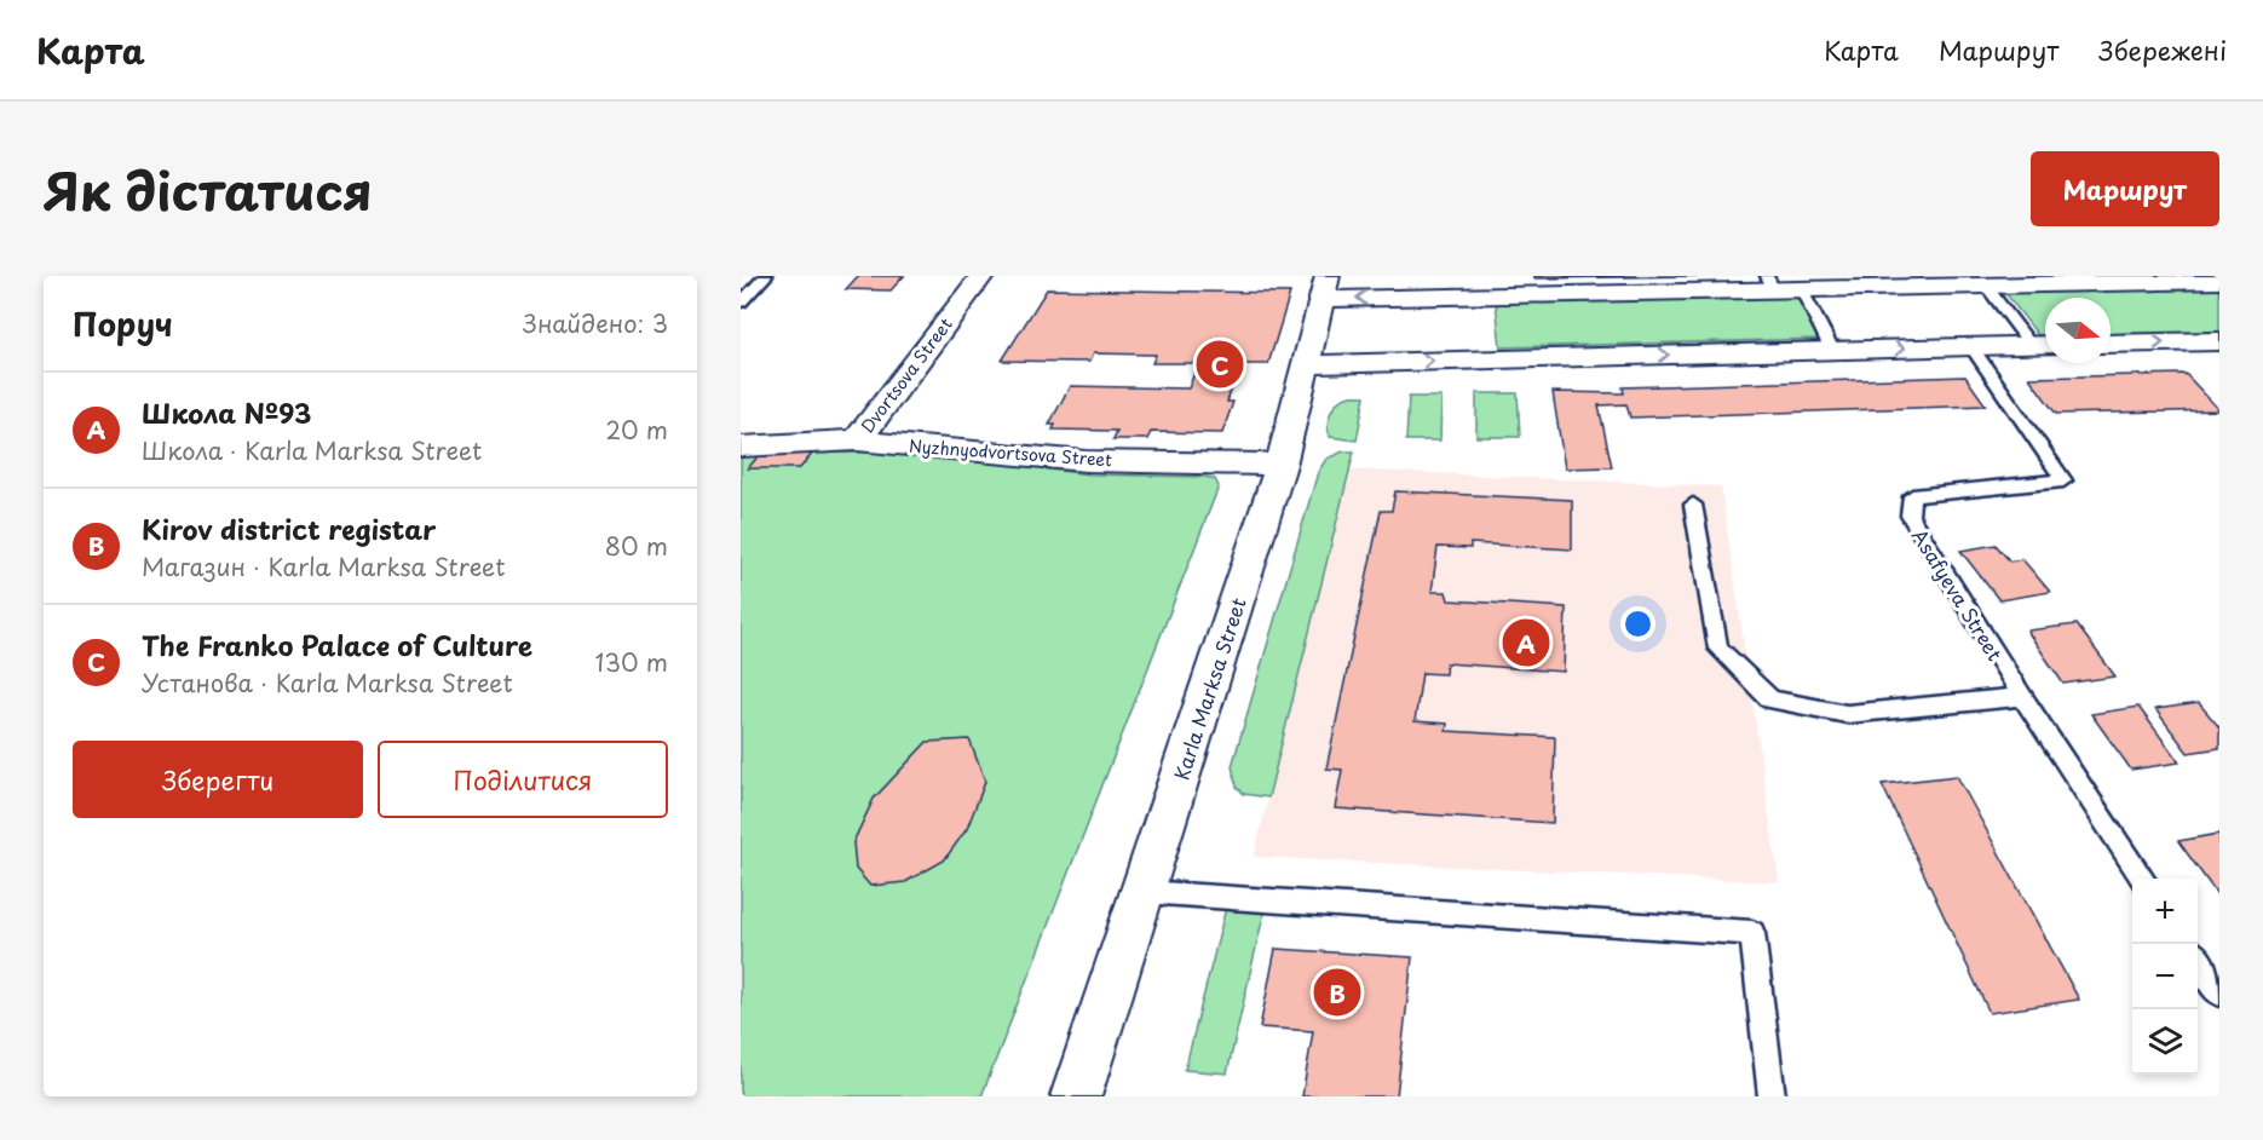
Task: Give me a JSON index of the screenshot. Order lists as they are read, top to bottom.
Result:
{
  "streets": {
    "street": ["Dvortsova Street", "Nyzhnyodvortsova Street", "Karla Marksa Street"],
    "lane": ["Asafyeva Street"]
  },
  "crossings": [
    ["Dvortsova Street", "Nyzhnyodvortsova Street"],
    ["Nyzhnyodvortsova Street", "Karla Marksa Street"]
  ],
  "north": "right",
  "page": {
    "header": "Карта",
    "nav": ["Карта", "Маршрут", "Збережені"],
    "title": "Як дістатися",
    "buttons": [
      "Маршрут",
      ["Зберегти", "Поділитися"]
    ],
    "heading": ["Поруч", "Знайдено: 3"],
    "pins": ["C", "A", "B"],
    "list": [
      {
        "mark": "A",
        "name": "Школа №93",
        "note": "Школа · Karla Marksa Street",
        "value": "20 m"
      },
      {
        "mark": "B",
        "name": "Kirov district registar",
        "note": "Магазин · Karla Marksa Street",
        "value": "80 m"
      },
      {
        "mark": "C",
        "name": "The Franko Palace of Culture",
        "note": "Установа · Karla Marksa Street",
        "value": "130 m"
      }
    ],
    "map_buttons": ["+", "−"]
  }
}
